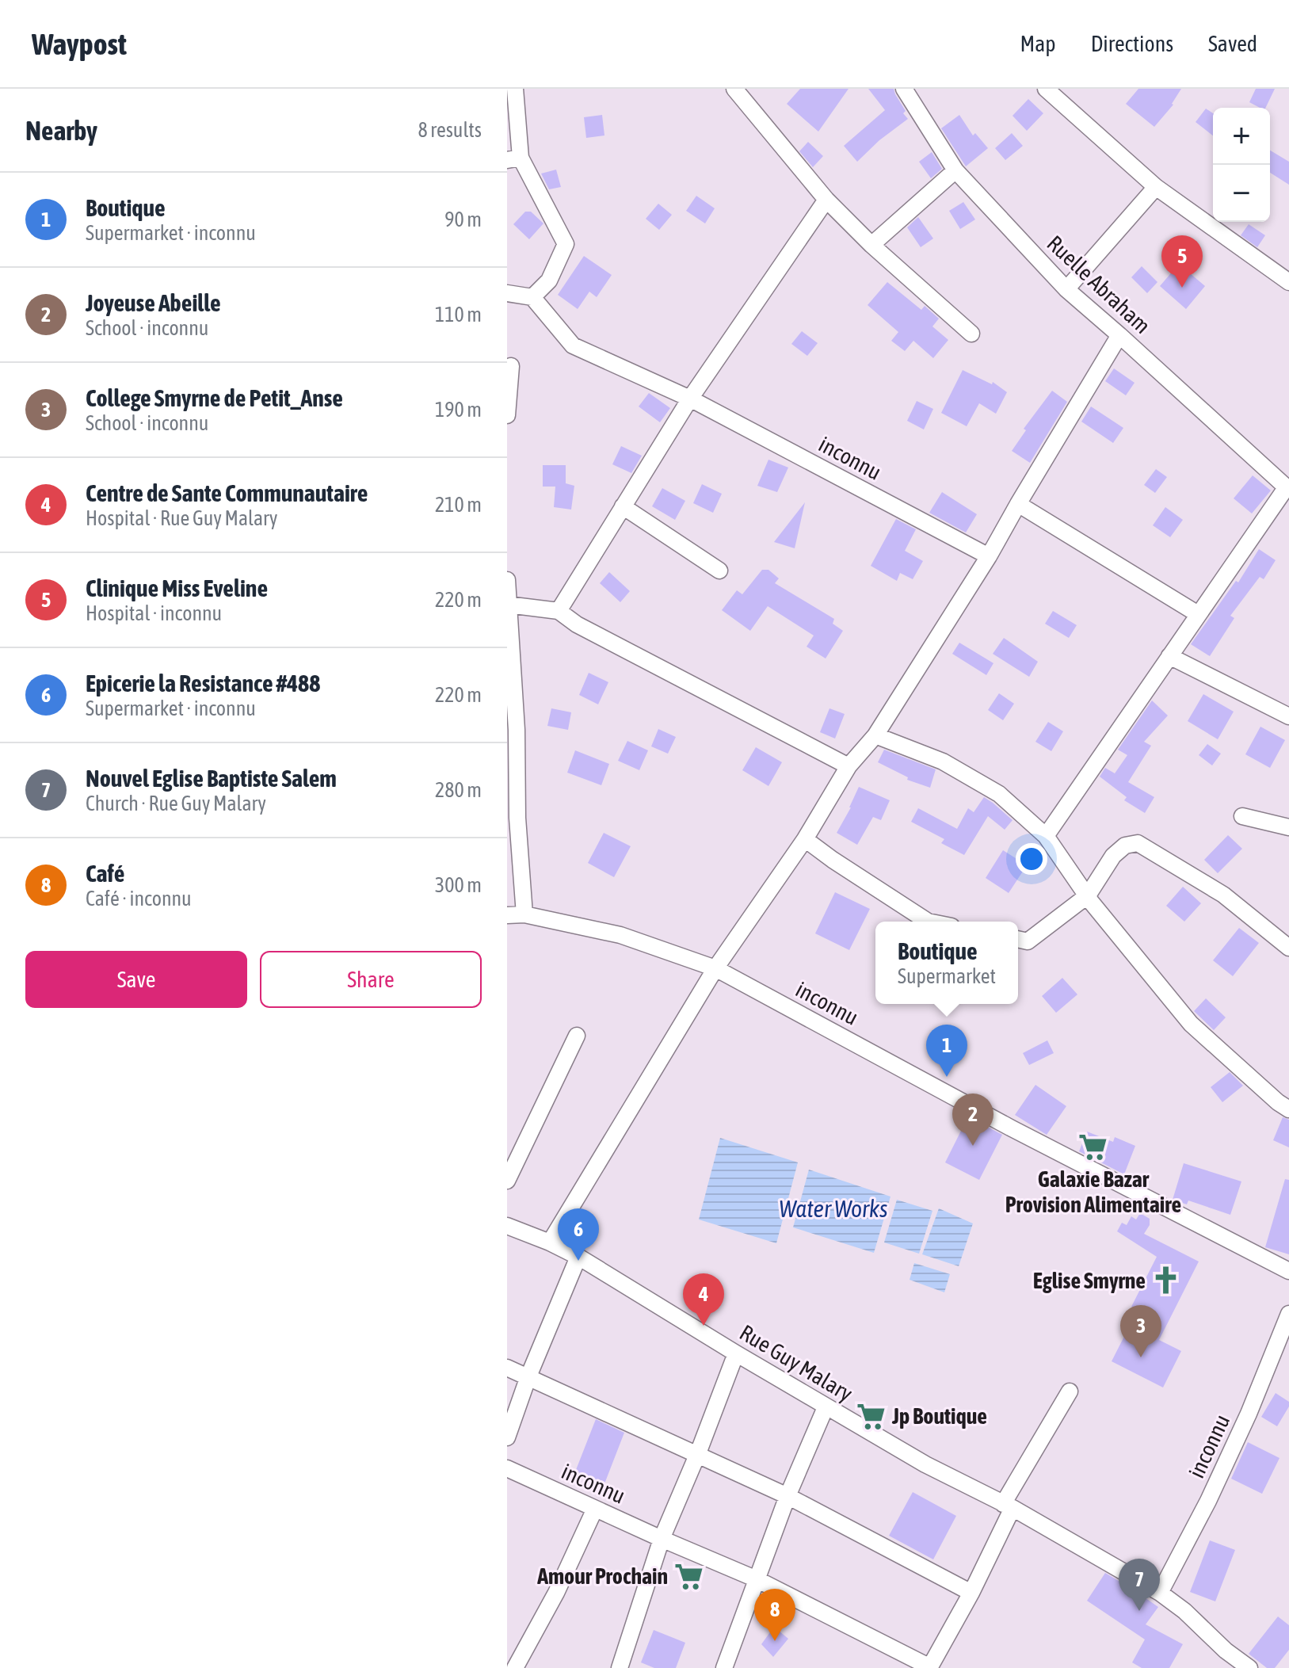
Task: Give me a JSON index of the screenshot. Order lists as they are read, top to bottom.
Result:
{
  "streets": {
    "street": ["Ruelle Abraham", "inconnu", "Rue Guy Malary"]
  },
  "crossings": [
    ["inconnu", "Rue Guy Malary"]
  ],
  "water": ["Water Works"],
  "places": {
    "supermarket": ["Galaxie Bazar Provision Alimentaire", "Jp Boutique", "Amour Prochain"],
    "church": ["Eglise Smyrne"]
  },
  "page": {
    "header": "Waypost",
    "nav": ["Map", "Directions", "Saved"],
    "heading": ["Nearby", "8 results"],
    "map_buttons": ["+", "−"],
    "list": [
      {
        "mark": "1",
        "name": "Boutique",
        "note": "Supermarket · inconnu",
        "value": "90 m"
      },
      {
        "mark": "2",
        "name": "Joyeuse Abeille",
        "note": "School · inconnu",
        "value": "110 m"
      },
      {
        "mark": "3",
        "name": "College Smyrne de Petit_Anse",
        "note": "School · inconnu",
        "value": "190 m"
      },
      {
        "mark": "4",
        "name": "Centre de Sante Communautaire",
        "note": "Hospital · Rue Guy Malary",
        "value": "210 m"
      },
      {
        "mark": "5",
        "name": "Clinique Miss Eveline",
        "note": "Hospital · inconnu",
        "value": "220 m"
      },
      {
        "mark": "6",
        "name": "Epicerie la Resistance #488",
        "note": "Supermarket · inconnu",
        "value": "220 m"
      },
      {
        "mark": "7",
        "name": "Nouvel Eglise Baptiste Salem",
        "note": "Church · Rue Guy Malary",
        "value": "280 m"
      },
      {
        "mark": "8",
        "name": "Café",
        "note": "Café · inconnu",
        "value": "300 m"
      }
    ],
    "pins": [
      "5",
      "1",
      "2",
      "6",
      "4",
      "3",
      "7",
      "8"
    ],
    "popup": ["Boutique", "Supermarket"],
    "buttons": ["Save", "Share"]
  }
}
